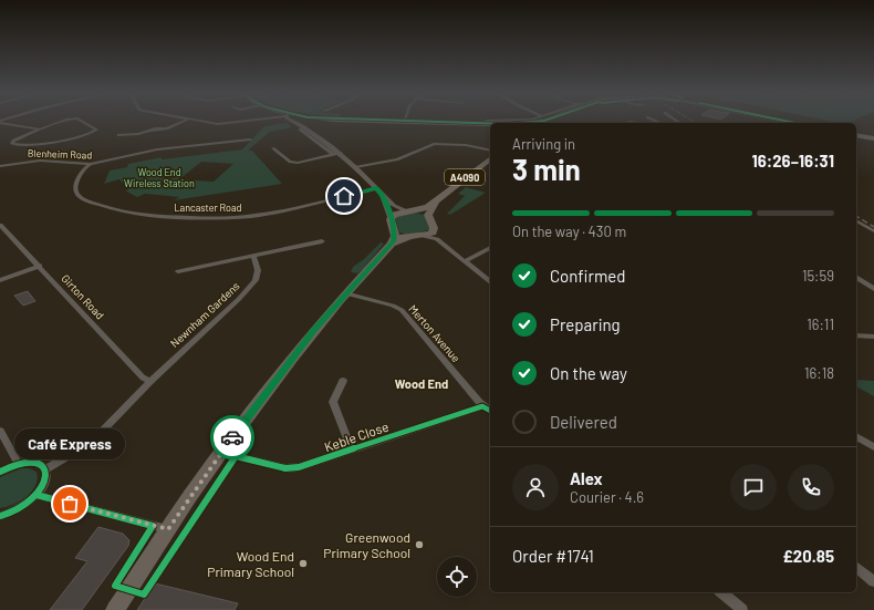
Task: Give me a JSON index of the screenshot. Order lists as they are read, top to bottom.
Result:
{
  "streets": {
    "main road": ["A4090"],
    "street": [
      "Blenheim Road",
      "Lancaster Road",
      "Girton Road",
      "Newnham Gardens",
      "Merton Avenue",
      "Keble Close"
    ]
  },
  "crossings": [
    ["Blenheim Road", "Lancaster Road"],
    ["Girton Road", "Newnham Gardens"],
    ["Merton Avenue", "Keble Close"]
  ],
  "districts": ["Wood End"],
  "parks": ["Wood End Wireless Station"],
  "places": ["Café Express", "Greenwood Primary School", "Wood End Primary School"],
  "page": {
    "heading": ["3 min", "Arriving in", "16:26–16:31"],
    "panel": [
      "Alex",
      "Courier · 4.6",
      "Order #1741",
      "£20.85"
    ],
    "bar": "On the way · 430 m",
    "list": [
      ["Confirmed", "15:59"],
      ["Preparing", "16:11"],
      ["On the way", "16:18"],
      "Delivered"
    ],
    "bubble": "Café Express"
  }
}
